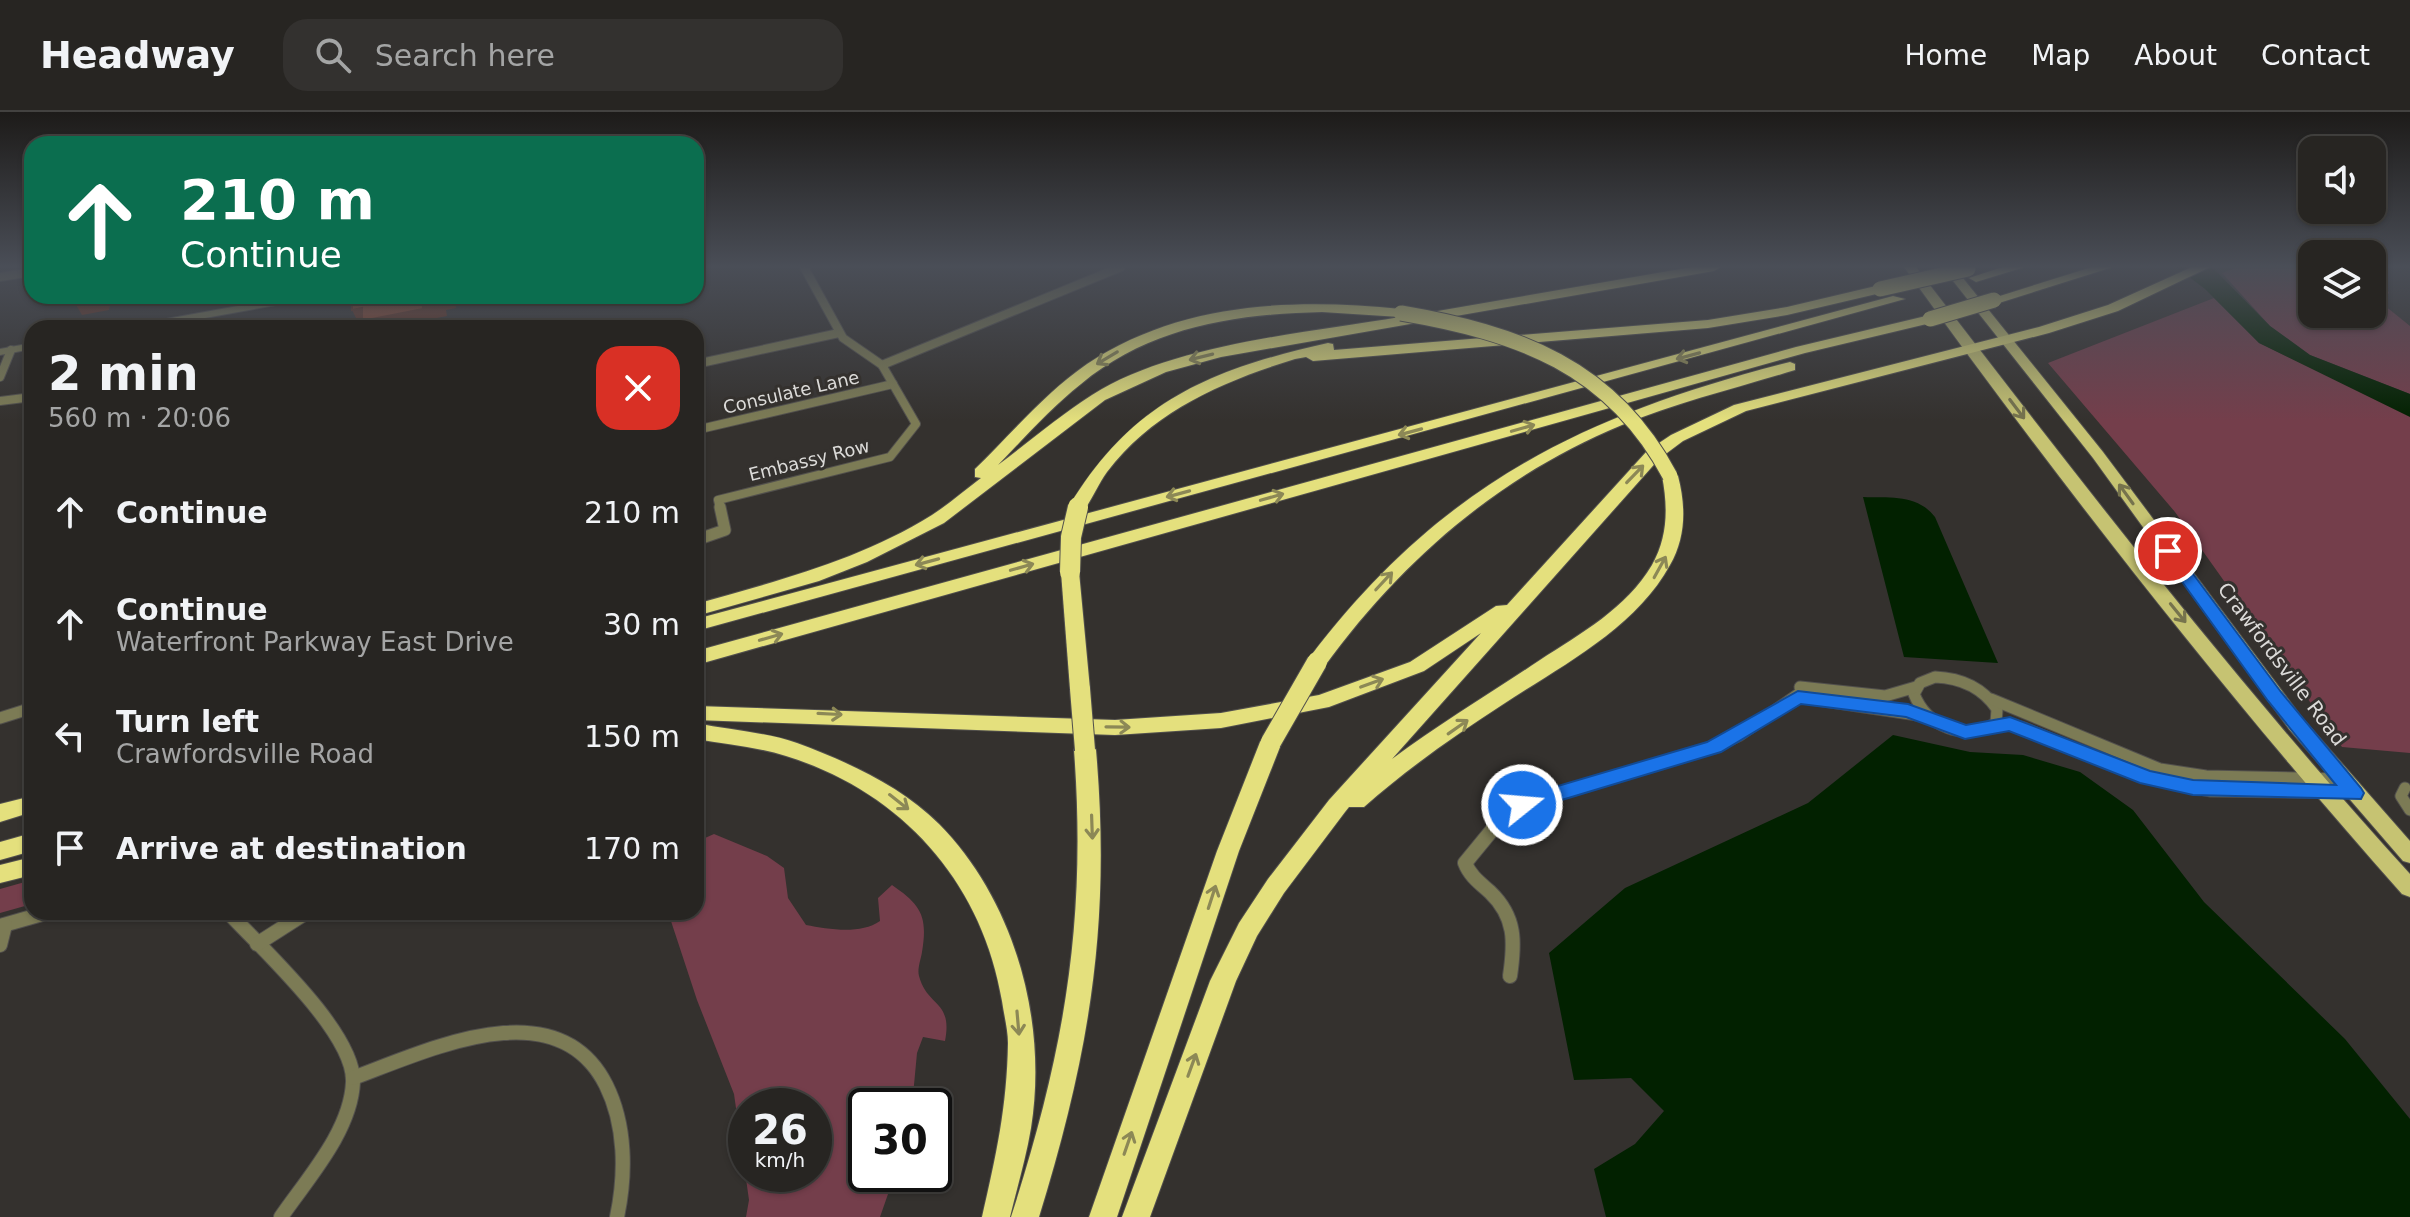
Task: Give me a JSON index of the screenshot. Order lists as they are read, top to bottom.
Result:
{
  "streets": {
    "main road": ["Crawfordsville Road"],
    "street": ["Consulate Lane", "Embassy Row"]
  },
  "crossings": [
    ["Consulate Lane", "Embassy Row"]
  ],
  "page": {
    "header": "Headway",
    "search": "Search here",
    "nav": [
      "Home",
      "Map",
      "About",
      "Contact"
    ],
    "turn": ["210 m", "Continue"],
    "heading": ["2 min", "560 m · 20:06"],
    "list": [
      {
        "name": "Continue",
        "value": "210 m"
      },
      {
        "name": "Continue",
        "note": "Waterfront Parkway East Drive",
        "value": "30 m"
      },
      {
        "name": "Turn left",
        "note": "Crawfordsville Road",
        "value": "150 m"
      },
      {
        "name": "Arrive at destination",
        "value": "170 m"
      }
    ],
    "speed": "26 km/h",
    "limit": "30"
  }
}
